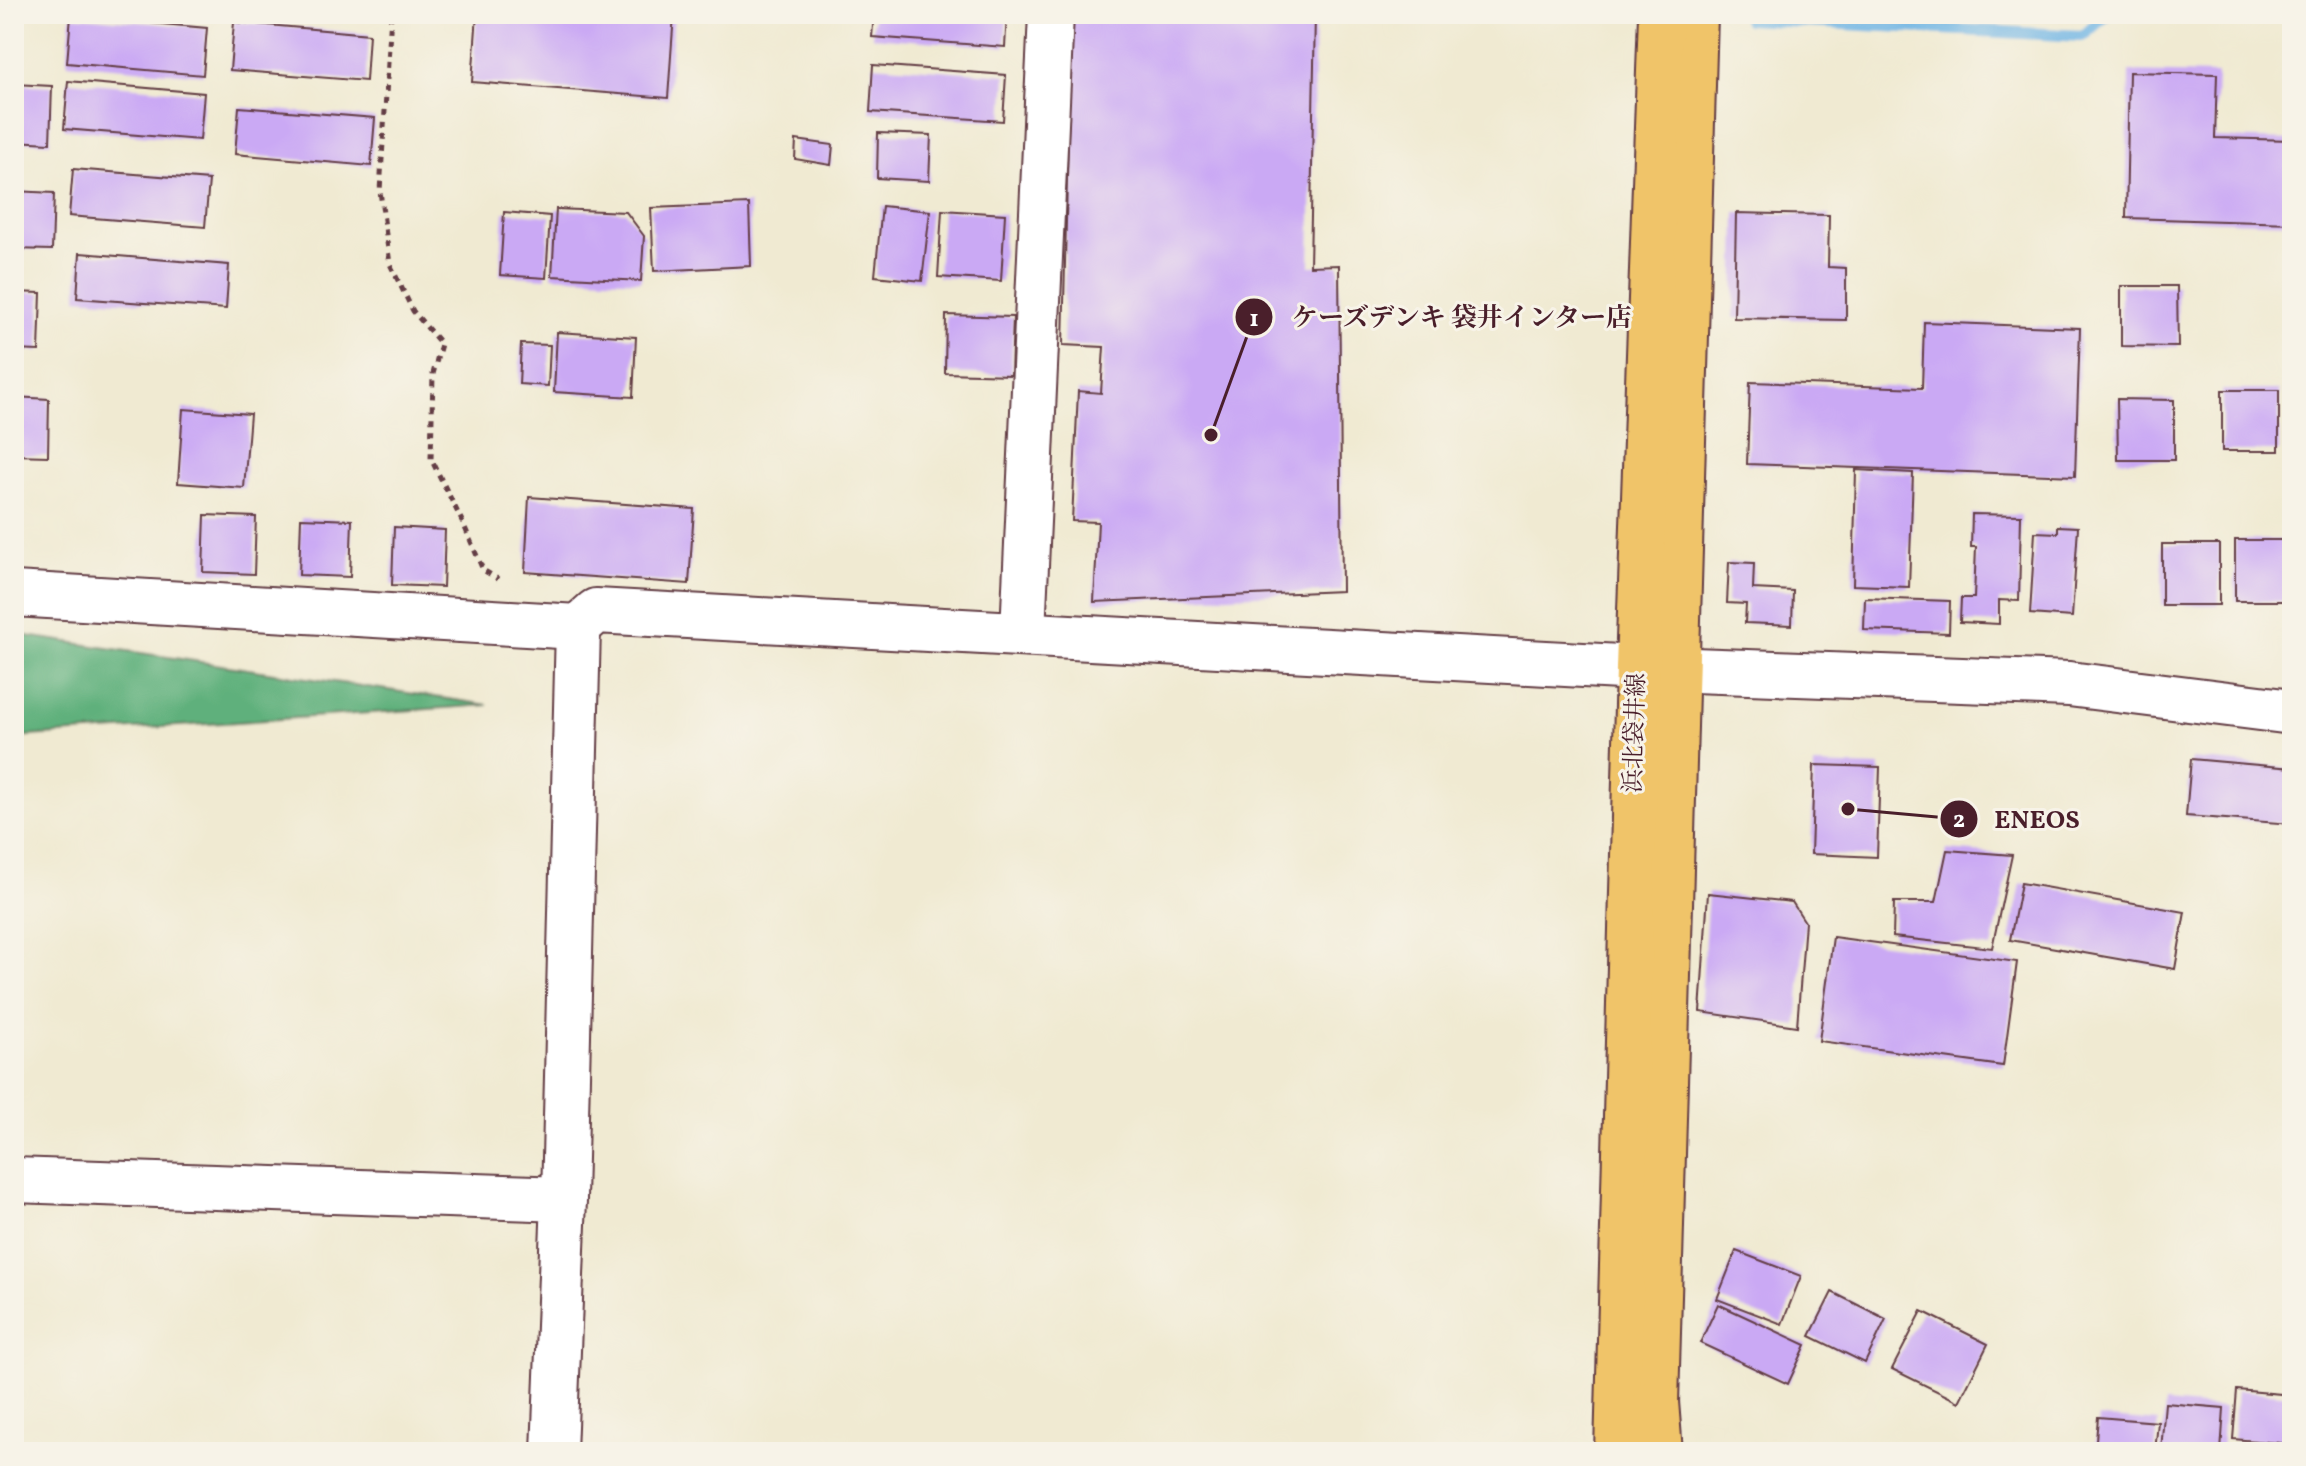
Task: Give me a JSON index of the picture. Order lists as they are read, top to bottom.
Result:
{
  "streets": {
    "main road": ["浜北袋井線"]
  },
  "places": ["ケーズデンキ 袋井インター店", "ENEOS"]
}
